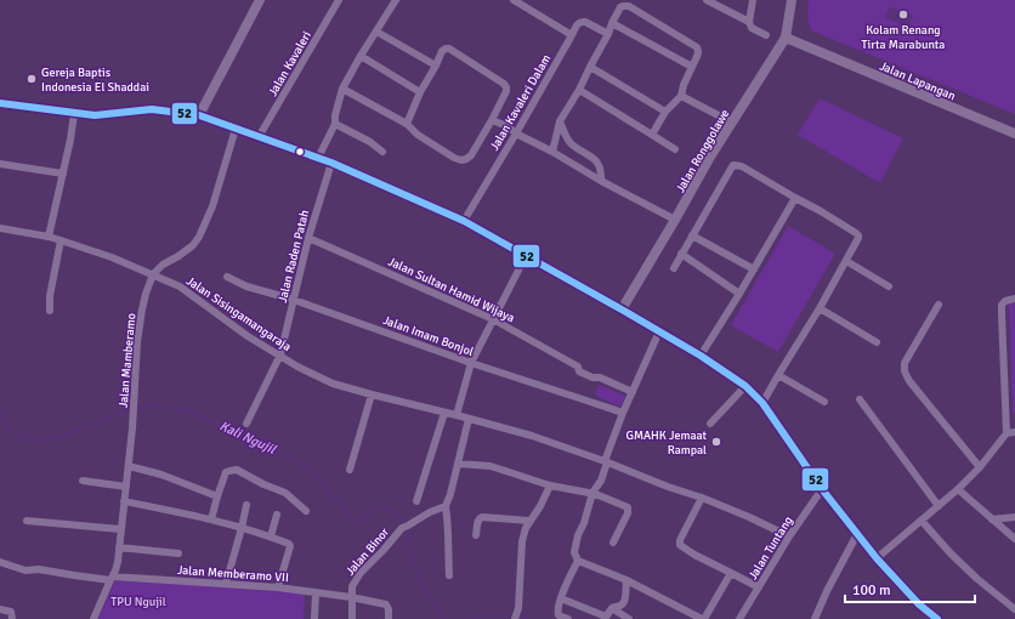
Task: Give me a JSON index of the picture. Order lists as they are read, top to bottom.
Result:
{
  "streets": {
    "street": [
      "Jalan Kavaleri",
      "Jalan Lapangan",
      "Jalan Kavaleri Dalam",
      "Jalan Ronggolawe",
      "Jalan Raden Patah",
      "Jalan Sultan Hamid Wijaya",
      "Jalan Sisingamangaraja",
      "Jalan Imam Bonjol",
      "Jalan Mamberamo",
      "Jalan Tuntang",
      "Jalan Binor",
      "Jalan Memberamo VII"
    ]
  },
  "crossings": [
    ["Jalan Lapangan", "Jalan Ronggolawe"],
    ["Jalan Raden Patah", "Jalan Sultan Hamid Wijaya"],
    ["Jalan Raden Patah", "Jalan Sisingamangaraja"],
    ["Jalan Raden Patah", "Jalan Imam Bonjol"],
    ["Jalan Sisingamangaraja", "Jalan Mamberamo"],
    ["Jalan Sisingamangaraja", "Jalan Tuntang"],
    ["Jalan Mamberamo", "Jalan Memberamo VII"],
    ["Jalan Binor", "Jalan Memberamo VII"]
  ],
  "water": ["Kali Ngujil"],
  "parks": ["TPU Ngujil"],
  "places": ["Kolam Renang Tirta Marabunta", "Gereja Baptis Indonesia El Shaddai", "GMAHK Jemaat Rampal"],
  "lines": ["transit line 52"],
  "scale_bar": "100 m"
}
